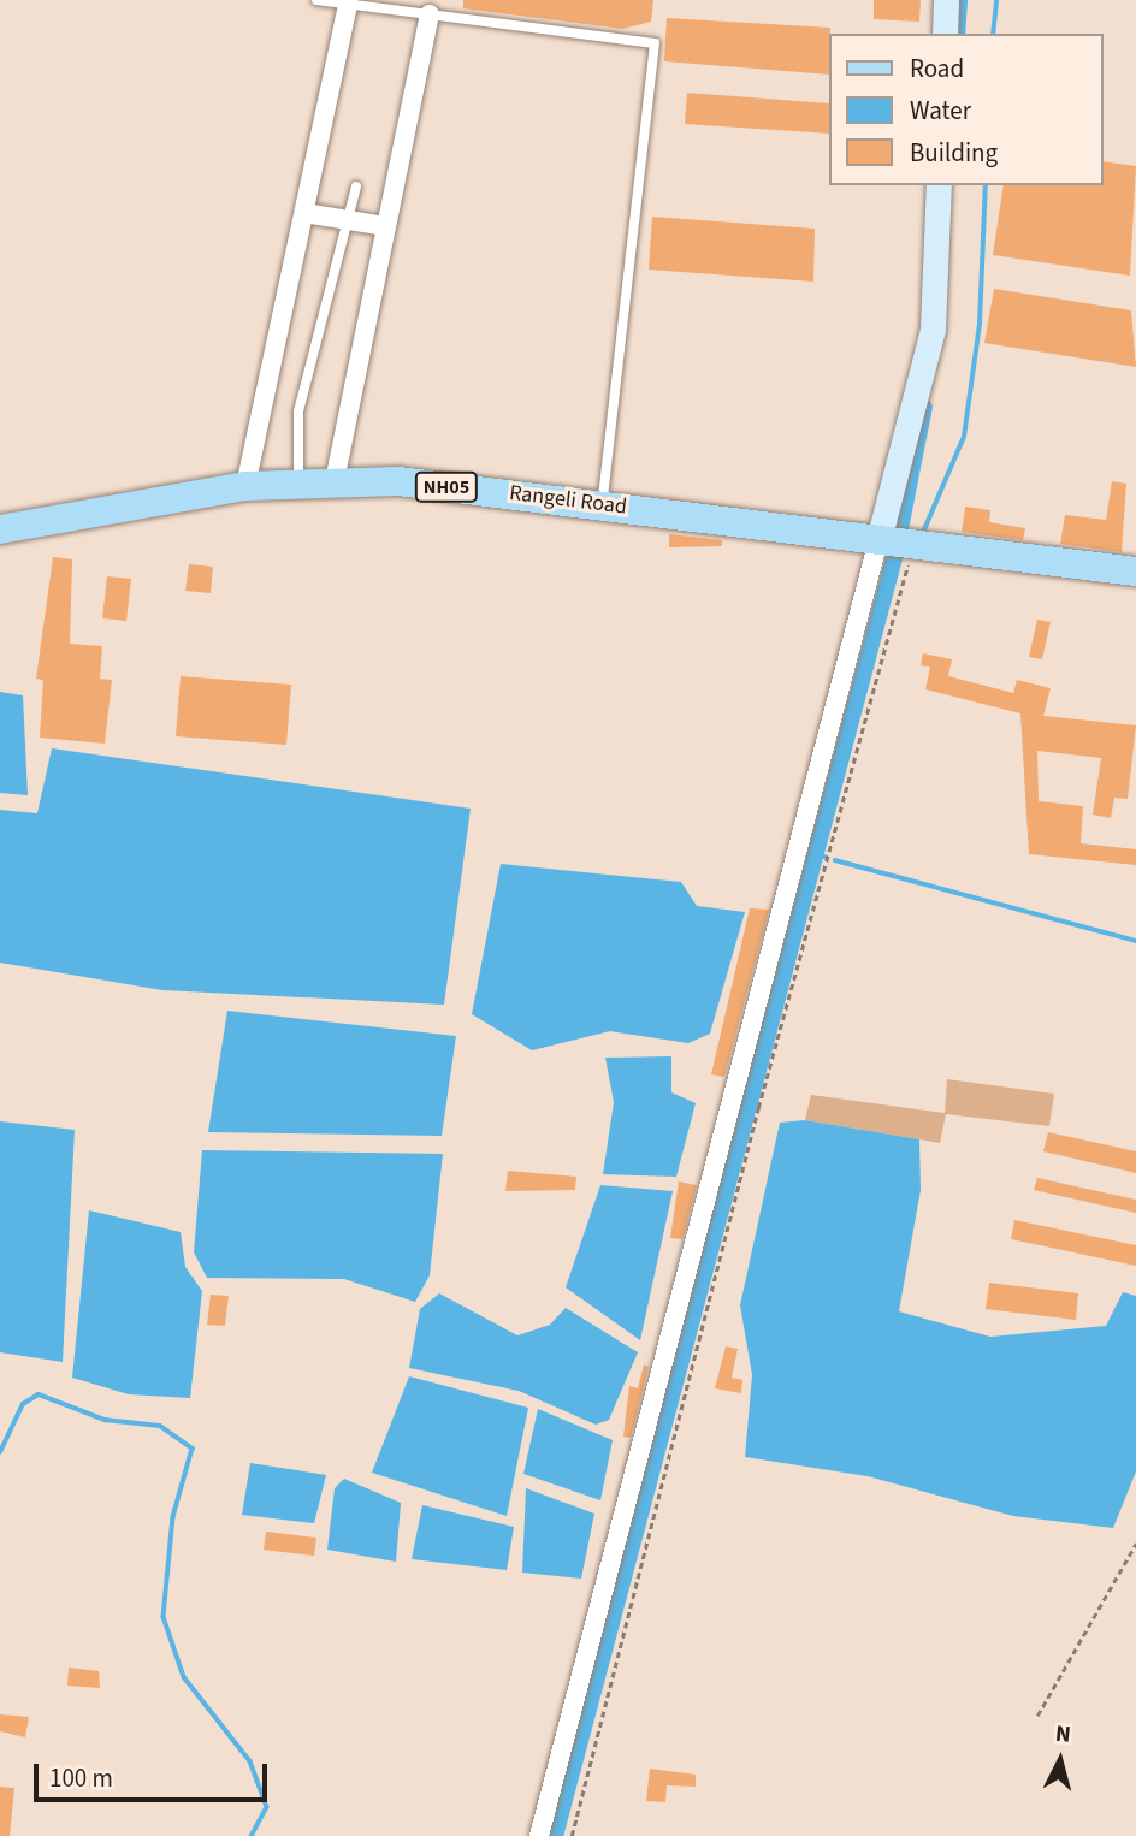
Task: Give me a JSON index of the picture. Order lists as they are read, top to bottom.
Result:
{
  "streets": {
    "main road": ["NH05", "Rangeli Road"]
  },
  "legend": ["Road", "Water", "Building"],
  "scale_bar": "100 m",
  "north": "top"
}
